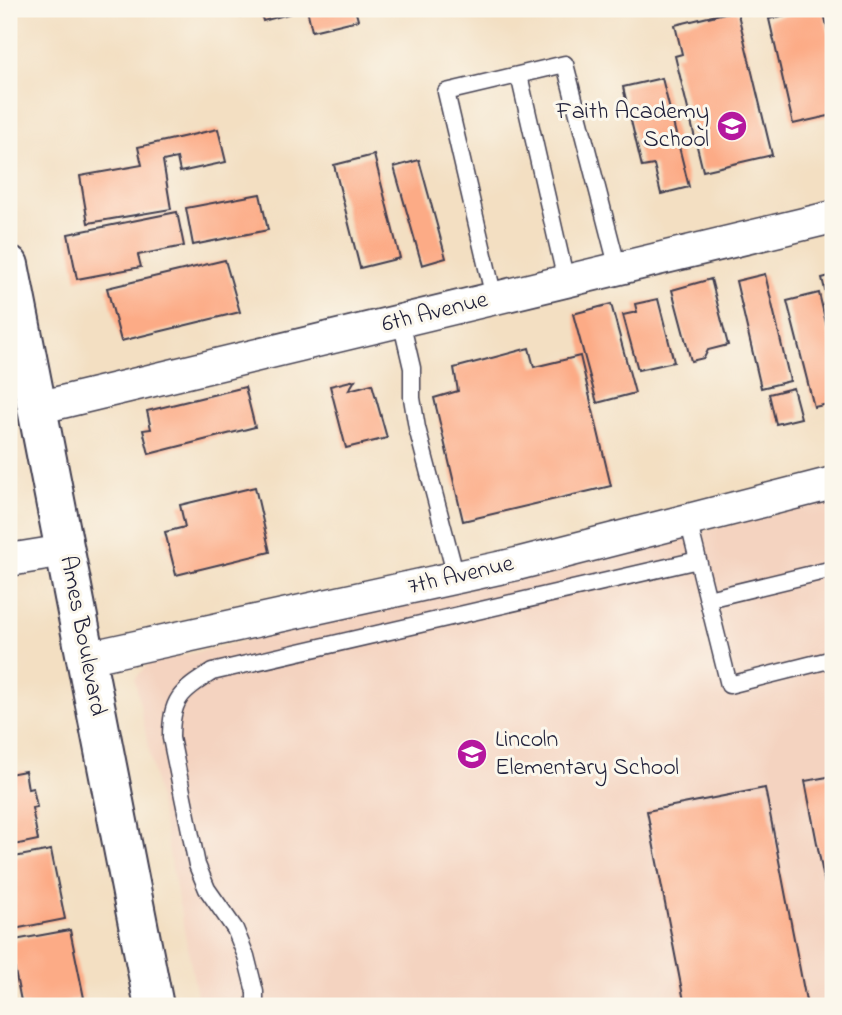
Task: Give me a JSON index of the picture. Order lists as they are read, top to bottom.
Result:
{
  "streets": {
    "street": ["6th Avenue", "7th Avenue", "Ames Boulevard"]
  },
  "crossings": [
    ["6th Avenue", "Ames Boulevard"],
    ["7th Avenue", "Ames Boulevard"]
  ],
  "places": {
    "school or university": ["Faith Academy School", "Lincoln Elementary School"]
  }
}
